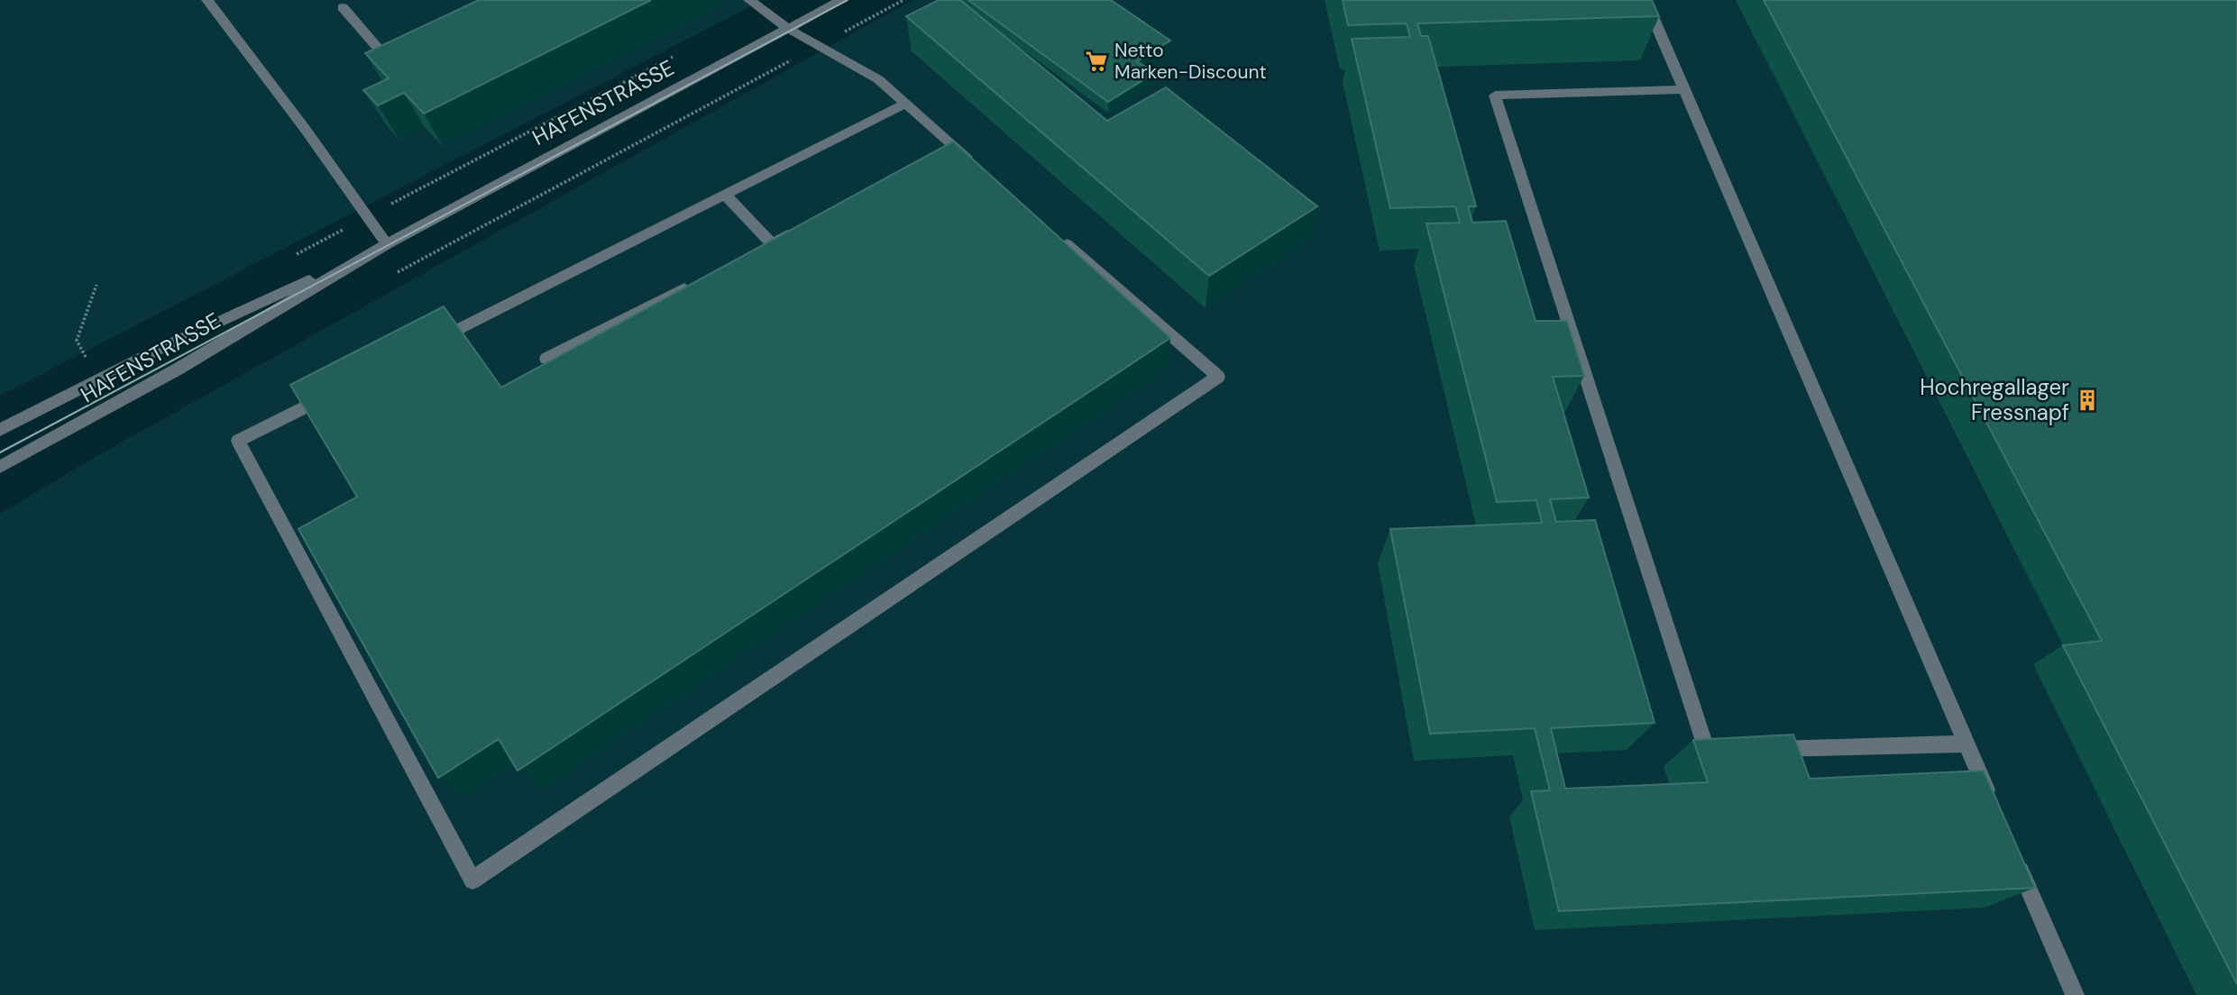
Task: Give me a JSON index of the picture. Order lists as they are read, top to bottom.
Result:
{
  "streets": {
    "street": ["HAFENSTRASSE"]
  },
  "places": {
    "supermarket": ["Netto Marken-Discount"],
    "building": ["Hochregallager Fressnapf"]
  }
}
